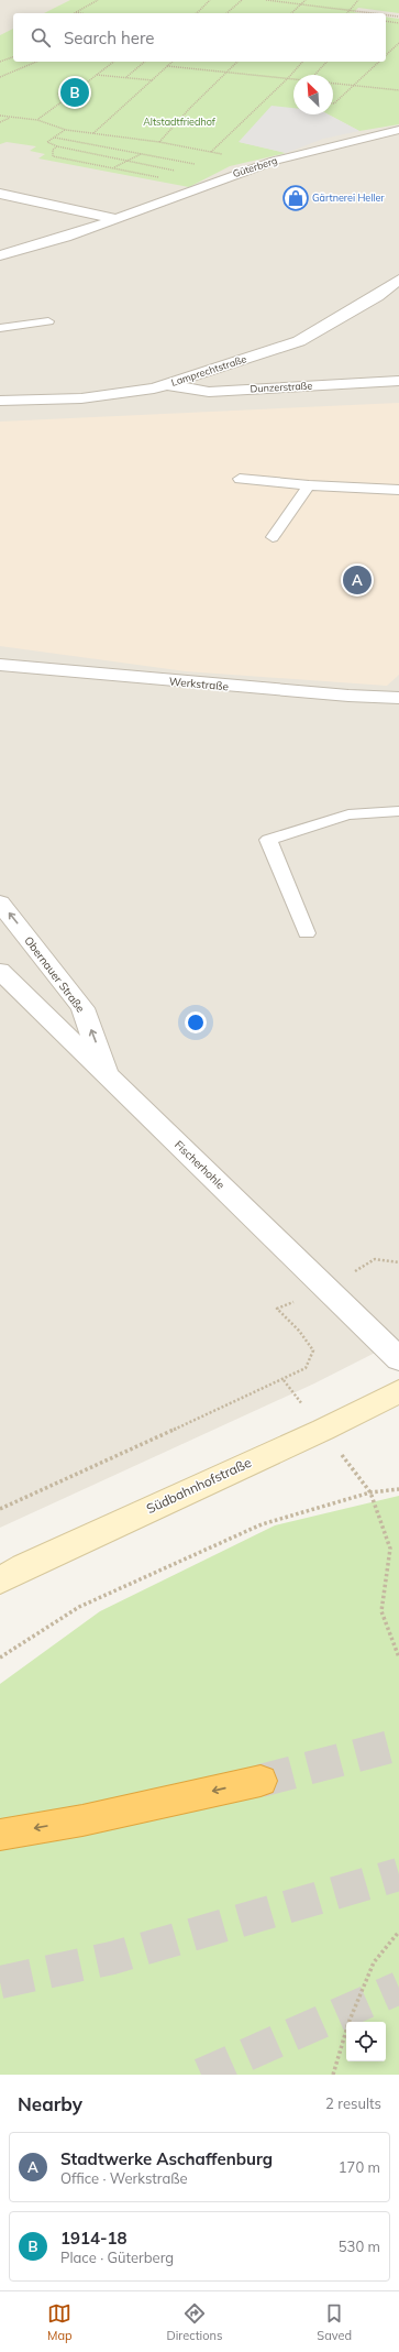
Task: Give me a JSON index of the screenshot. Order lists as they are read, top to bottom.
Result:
{
  "streets": {
    "street": [
      "Güterberg",
      "Lamprechtstraße",
      "Dunzerstraße",
      "Werkstraße",
      "Obernauer Straße",
      "Fischerhohle",
      "Südbahnhofstraße"
    ]
  },
  "crossings": [
    ["Lamprechtstraße", "Dunzerstraße"],
    ["Obernauer Straße", "Fischerhohle"]
  ],
  "one_way": ["Obernauer Straße"],
  "parks": ["Altstadtfriedhof"],
  "places": {
    "shop": ["Gärtnerei Heller"]
  },
  "north": "top left",
  "page": {
    "search": "Search here",
    "pins": ["B", "A"],
    "heading": ["Nearby", "2 results"],
    "list": [
      {
        "mark": "A",
        "name": "Stadtwerke Aschaffenburg",
        "note": "Office · Werkstraße",
        "value": "170 m"
      },
      {
        "mark": "B",
        "name": "1914-18",
        "note": "Place · Güterberg",
        "value": "530 m"
      }
    ],
    "nav": ["Map", "Directions", "Saved"]
  }
}
